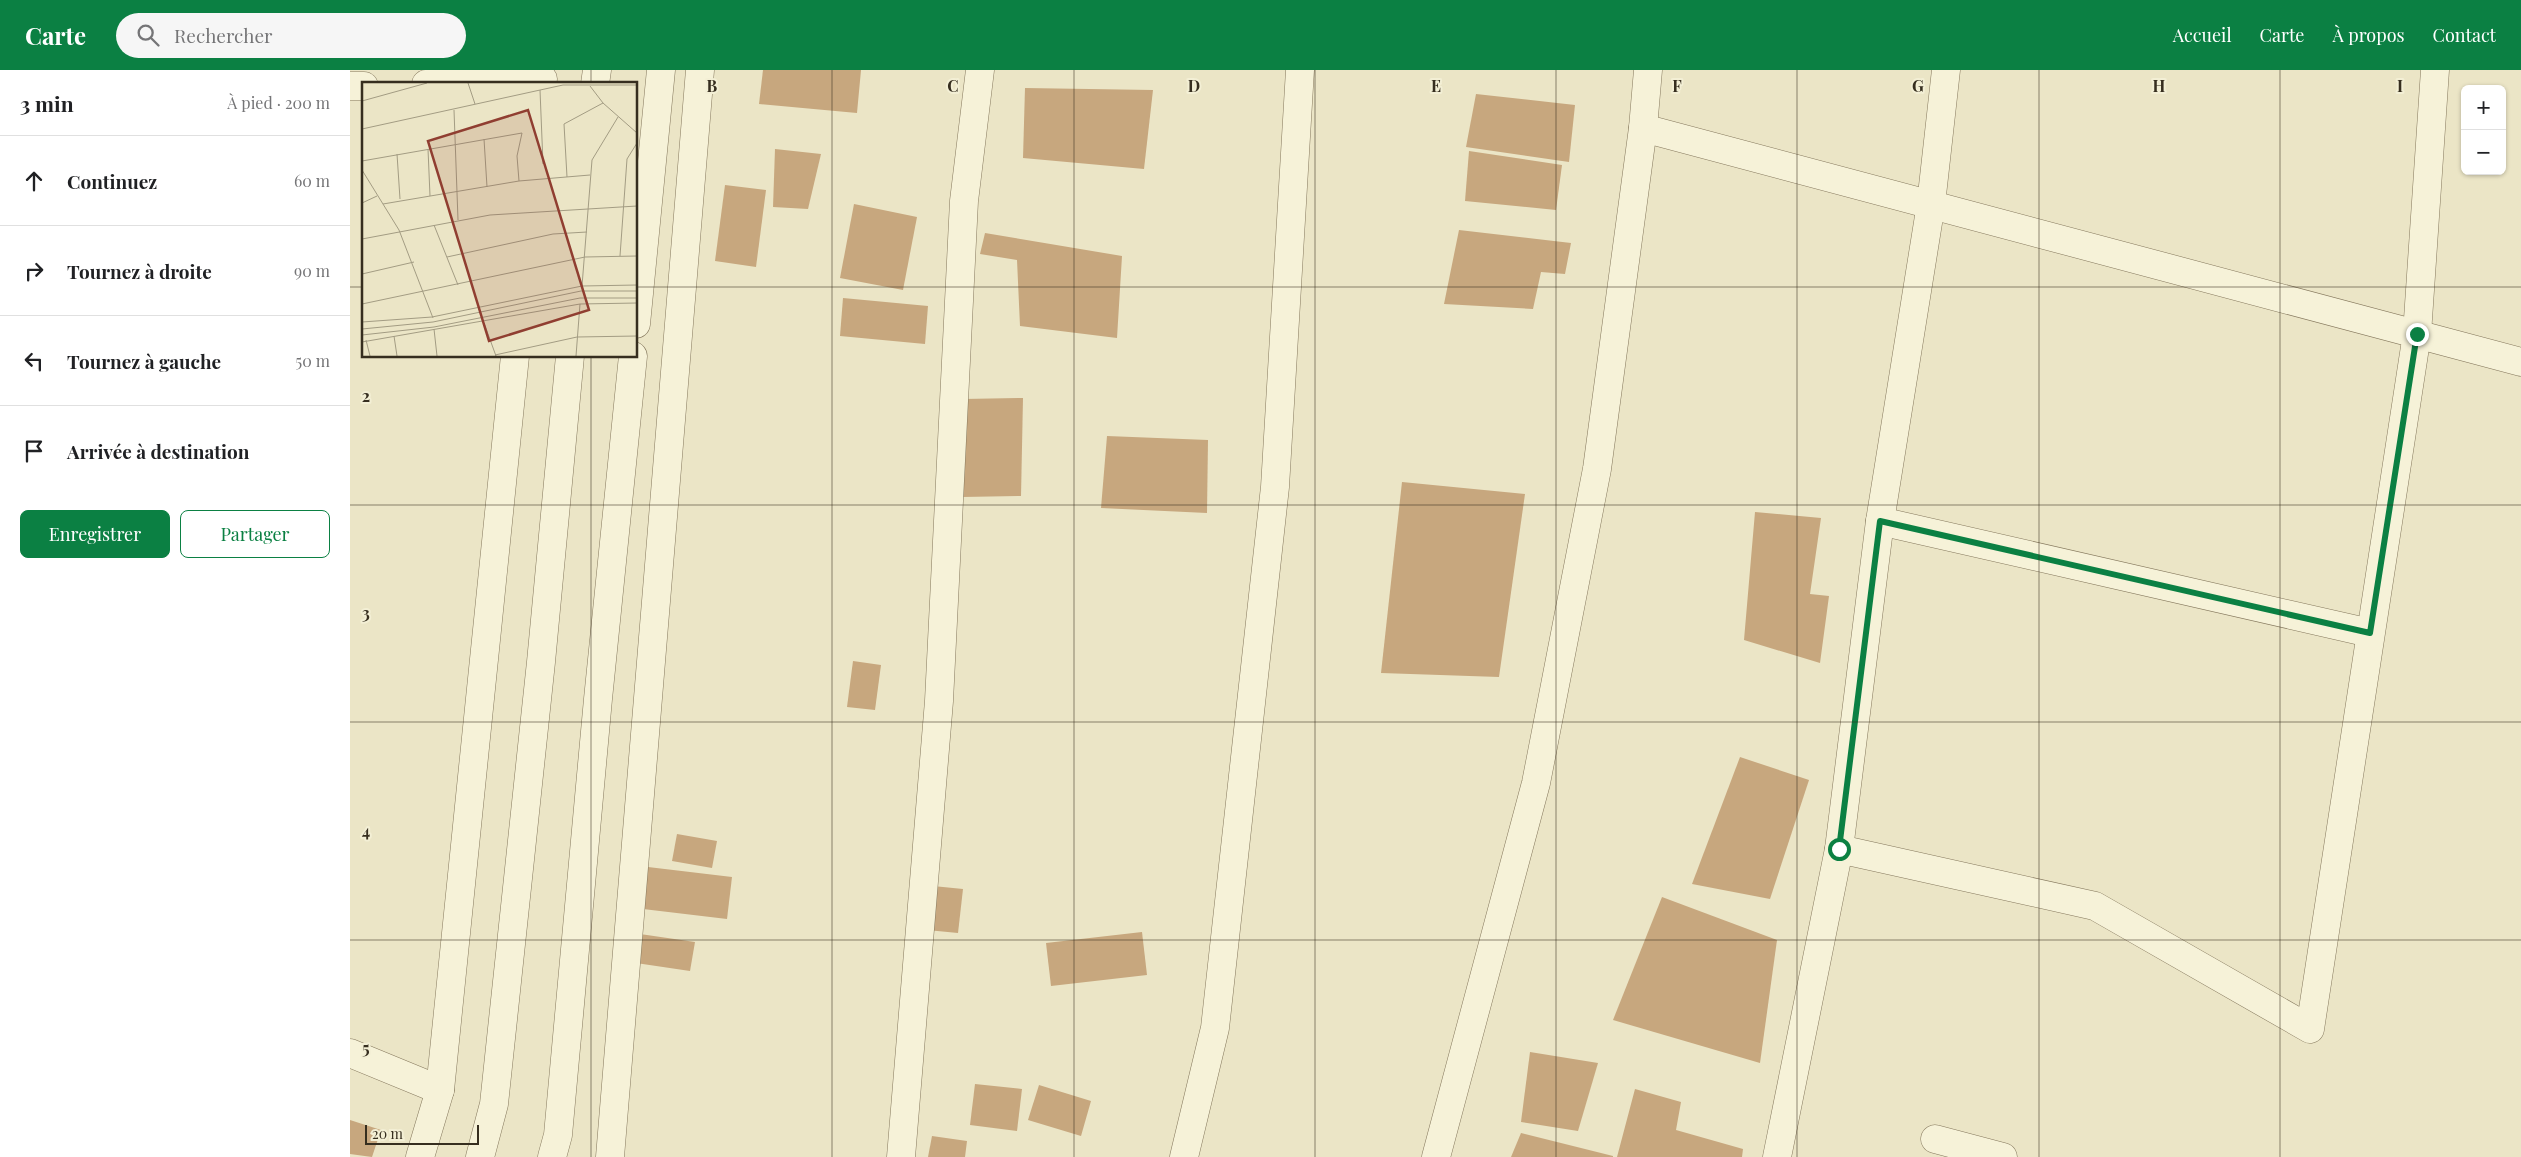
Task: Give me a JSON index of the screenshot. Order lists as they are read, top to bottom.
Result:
{
  "scale_bar": "20 m",
  "page": {
    "header": "Carte",
    "search": "Rechercher",
    "nav": [
      "Accueil",
      "Carte",
      "À propos",
      "Contact"
    ],
    "heading": ["3 min", "À pied · 200 m"],
    "map_buttons": ["+", "−"],
    "list": [
      ["Continuez", "60 m"],
      ["Tournez à droite", "90 m"],
      ["Tournez à gauche", "50 m"],
      "Arrivée à destination"
    ],
    "buttons": ["Enregistrer", "Partager"],
    "scale": "20 m"
  },
  "grid": {
    "columns": [
      "B",
      "C",
      "D",
      "E",
      "F",
      "G",
      "H",
      "I"
    ],
    "rows": [
      "2",
      "3",
      "4",
      "5"
    ]
  }
}
